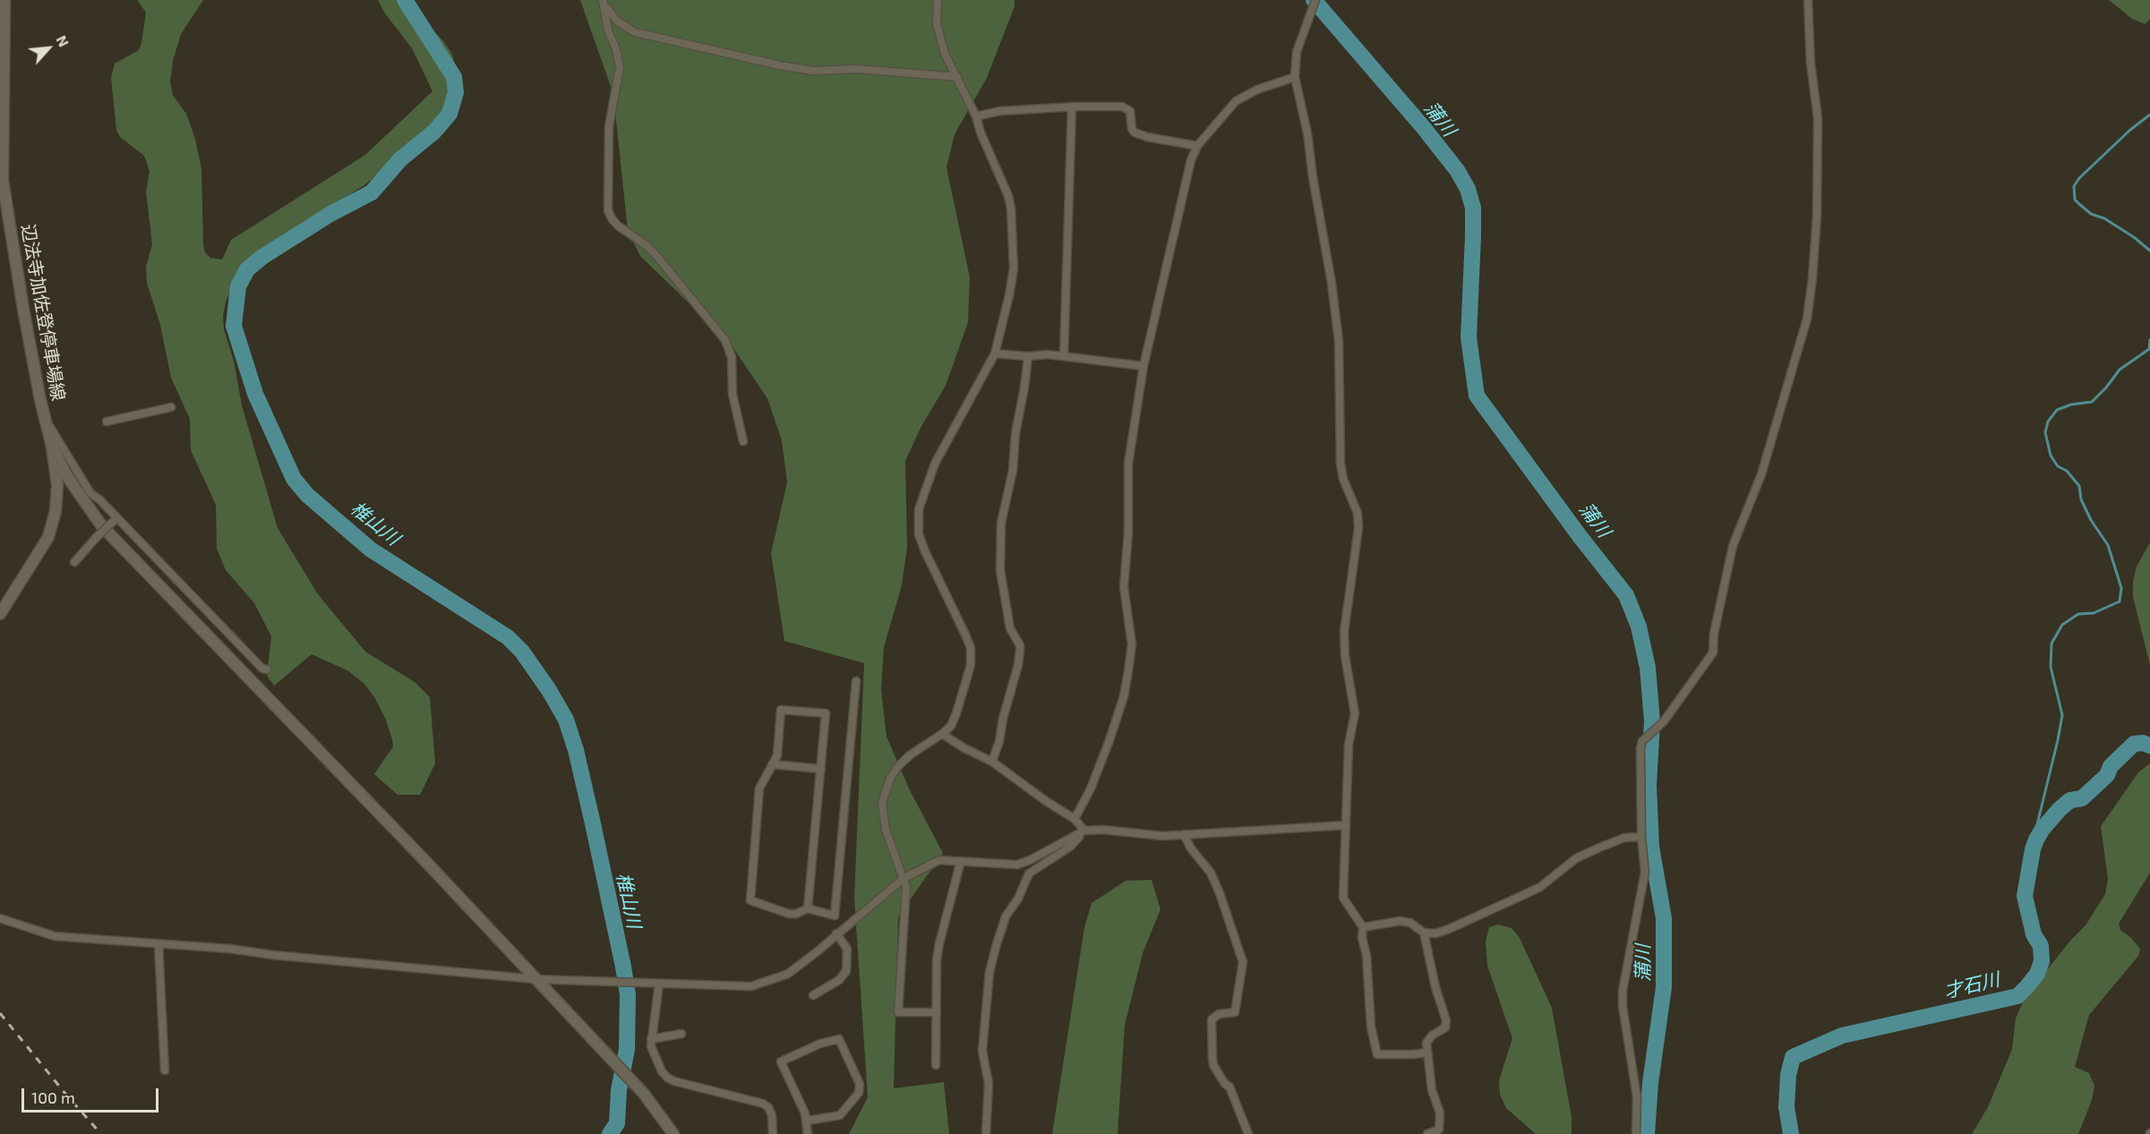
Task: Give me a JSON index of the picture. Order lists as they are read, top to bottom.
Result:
{
  "streets": {
    "street": ["辺法寺加佐登停車場線"]
  },
  "water": ["蒲川", "椎山川", "才石川"],
  "scale_bar": "100 m",
  "north": "top right"
}
